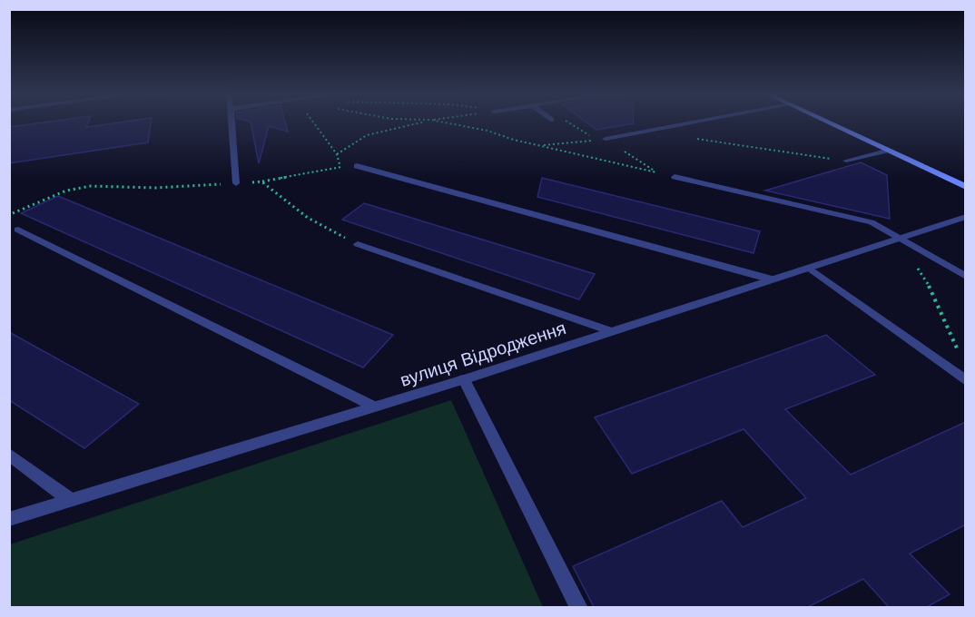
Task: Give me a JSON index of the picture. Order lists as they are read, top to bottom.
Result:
{
  "streets": {
    "street": ["вулиця Відродження"]
  }
}
